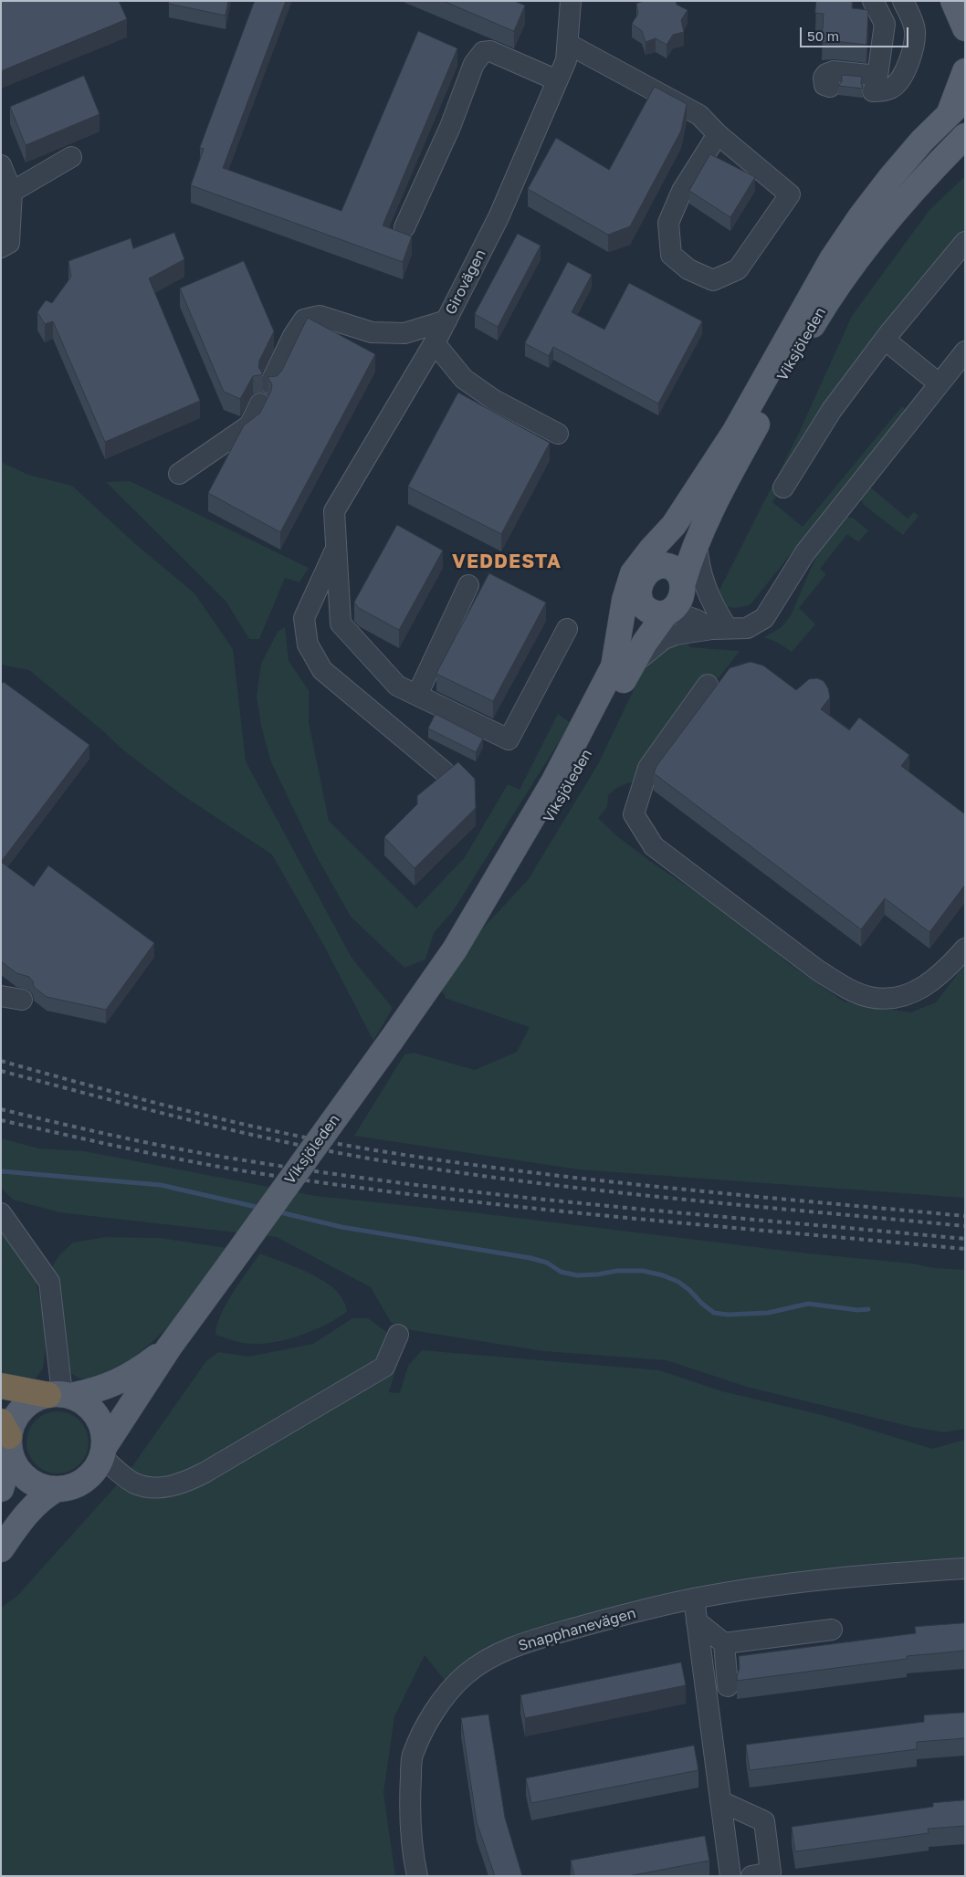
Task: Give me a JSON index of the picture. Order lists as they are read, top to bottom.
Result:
{
  "streets": {
    "main road": ["Viksjöleden"],
    "street": ["Girovägen", "Snapphanevägen"]
  },
  "districts": ["VEDDESTA"],
  "scale_bar": "50 m"
}
